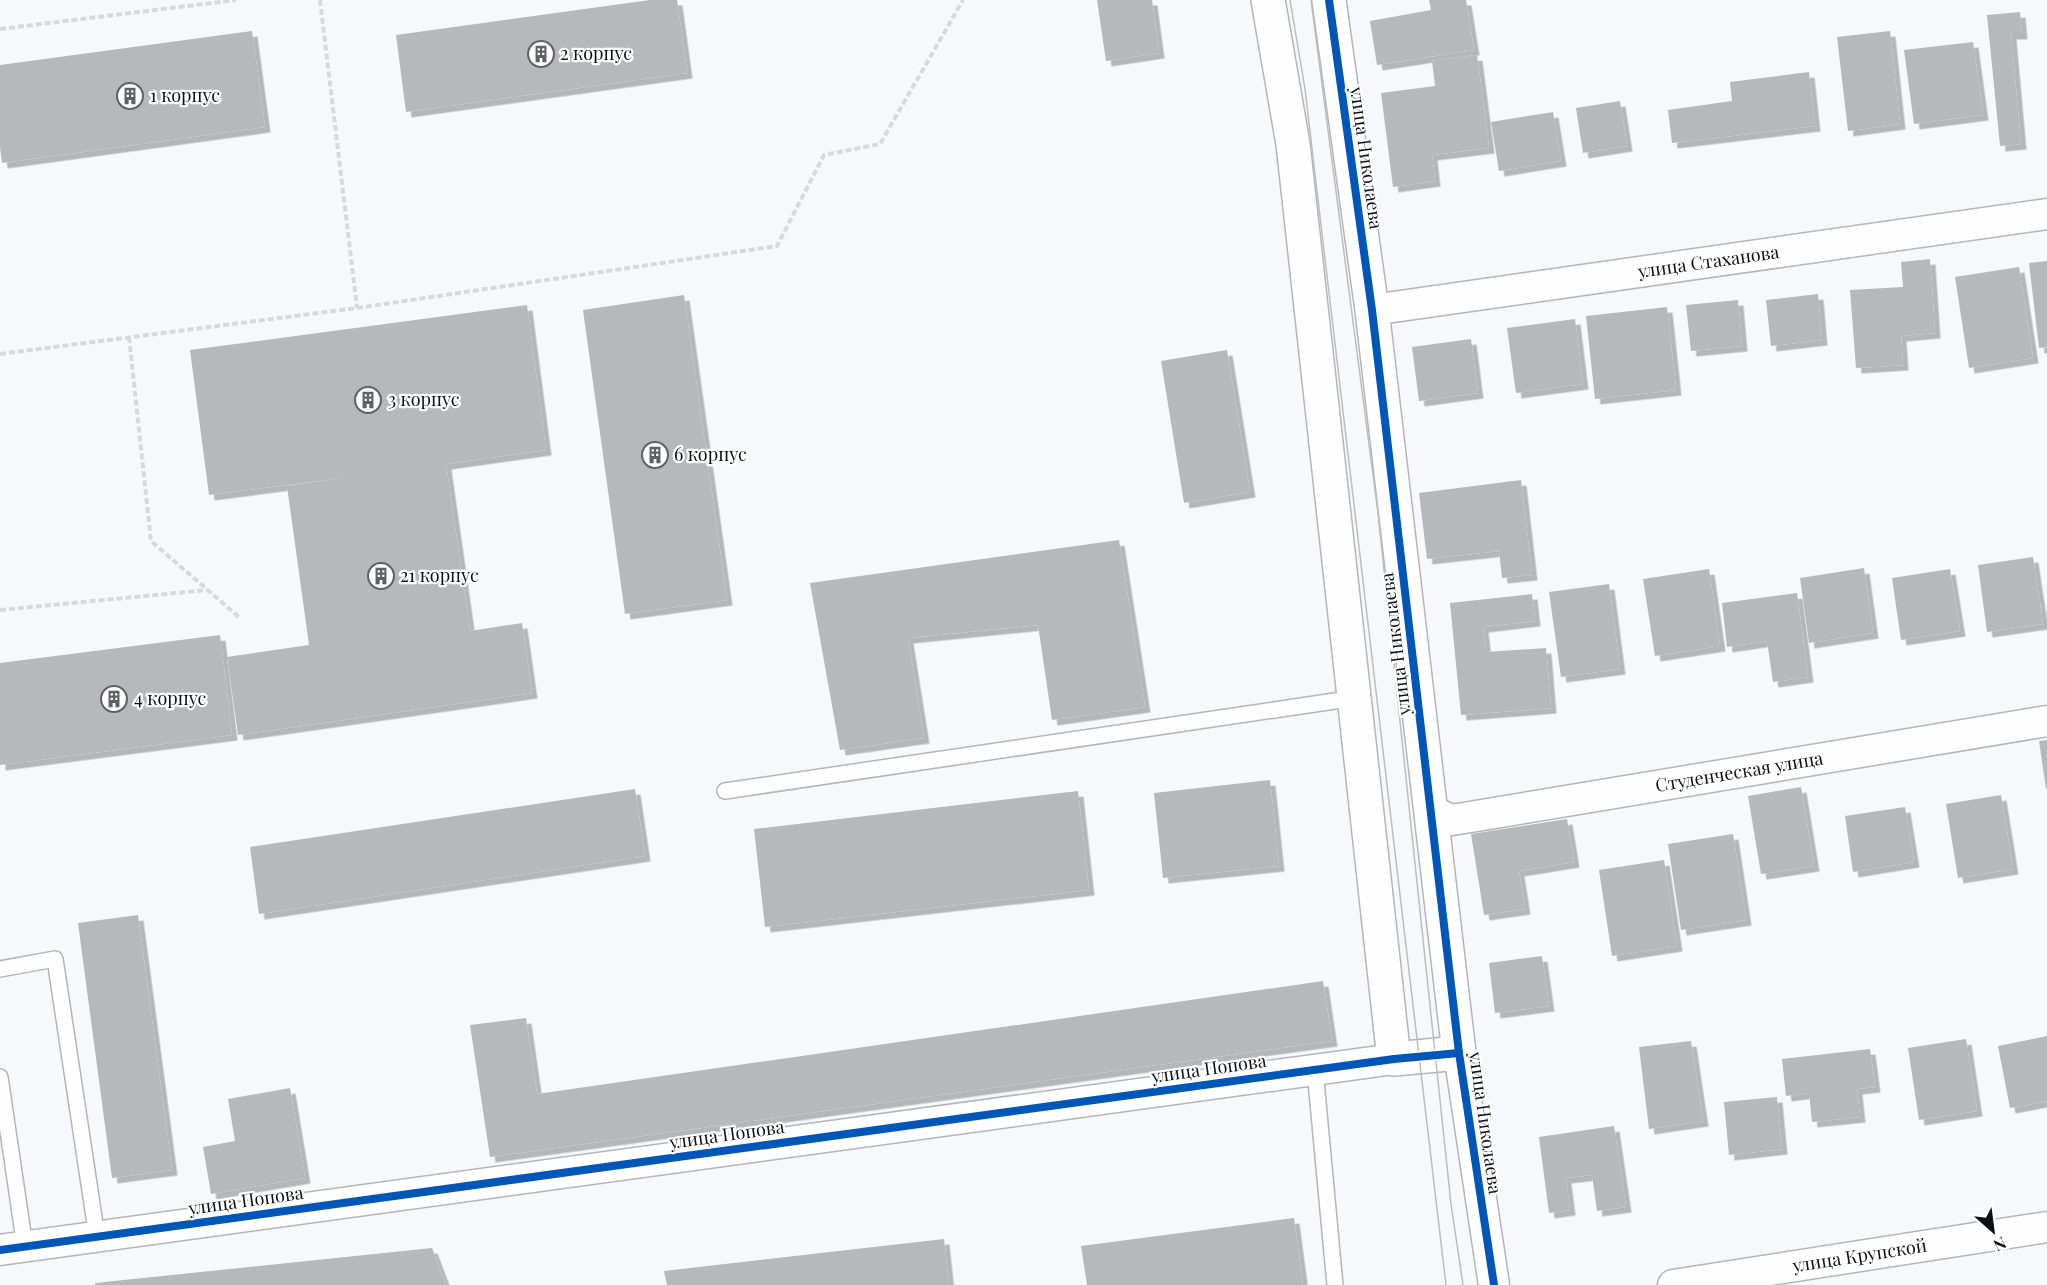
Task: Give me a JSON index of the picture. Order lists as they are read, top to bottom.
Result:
{
  "streets": {
    "street": [
      "улица Николаева",
      "улица Стаханова",
      "Студенческая улица",
      "улица Попова",
      "улица Крупской"
    ]
  },
  "crossings": [
    ["улица Николаева", "улица Стаханова"],
    ["улица Николаева", "Студенческая улица"],
    ["улица Николаева", "улица Попова"]
  ],
  "places": {
    "building": [
      "2 корпус",
      "1 корпус",
      "3 корпус",
      "6 корпус",
      "21 корпус",
      "4 корпус"
    ]
  },
  "north": "bottom right"
}
